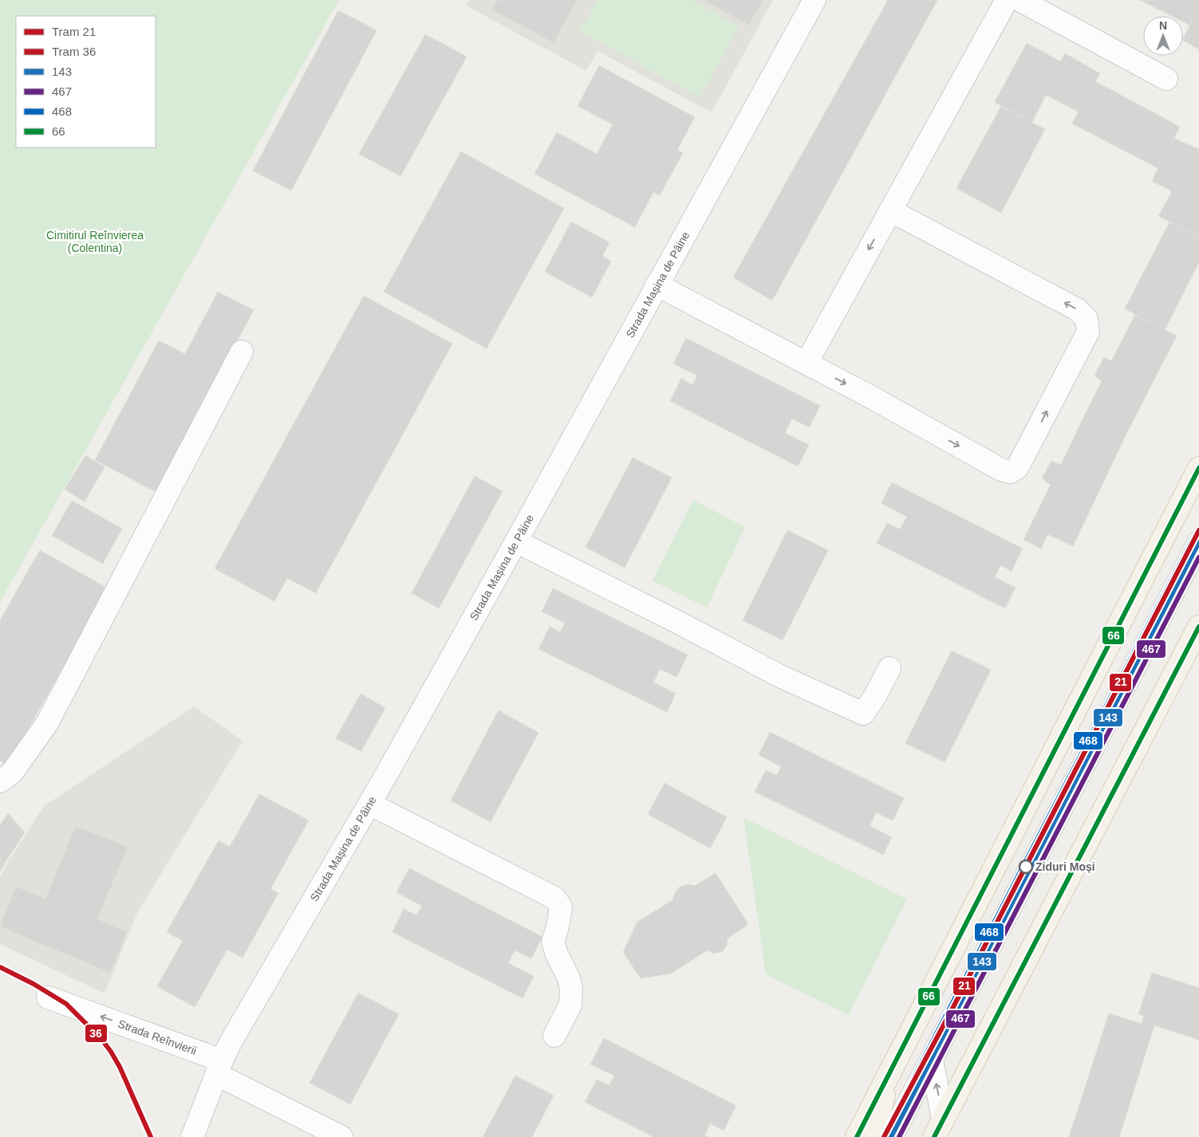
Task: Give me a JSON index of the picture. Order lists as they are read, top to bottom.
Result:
{
  "streets": {
    "street": ["Strada Mașina de Pâine", "Strada Reînvierii"]
  },
  "crossings": [
    ["Strada Mașina de Pâine", "Strada Reînvierii"]
  ],
  "one_way": ["Strada Reînvierii"],
  "parks": ["Cimitirul Reînvierea (Colentina)"],
  "places": ["Ziduri Moși"],
  "lines": [
    "transit line 66",
    "tram line 21",
    "transit line 468",
    "transit line 143",
    "transit line 467",
    "tram line 36"
  ],
  "legend": [
    "Tram 21",
    "Tram 36",
    "143",
    "467",
    "468",
    "66"
  ],
  "north": "top"
}
